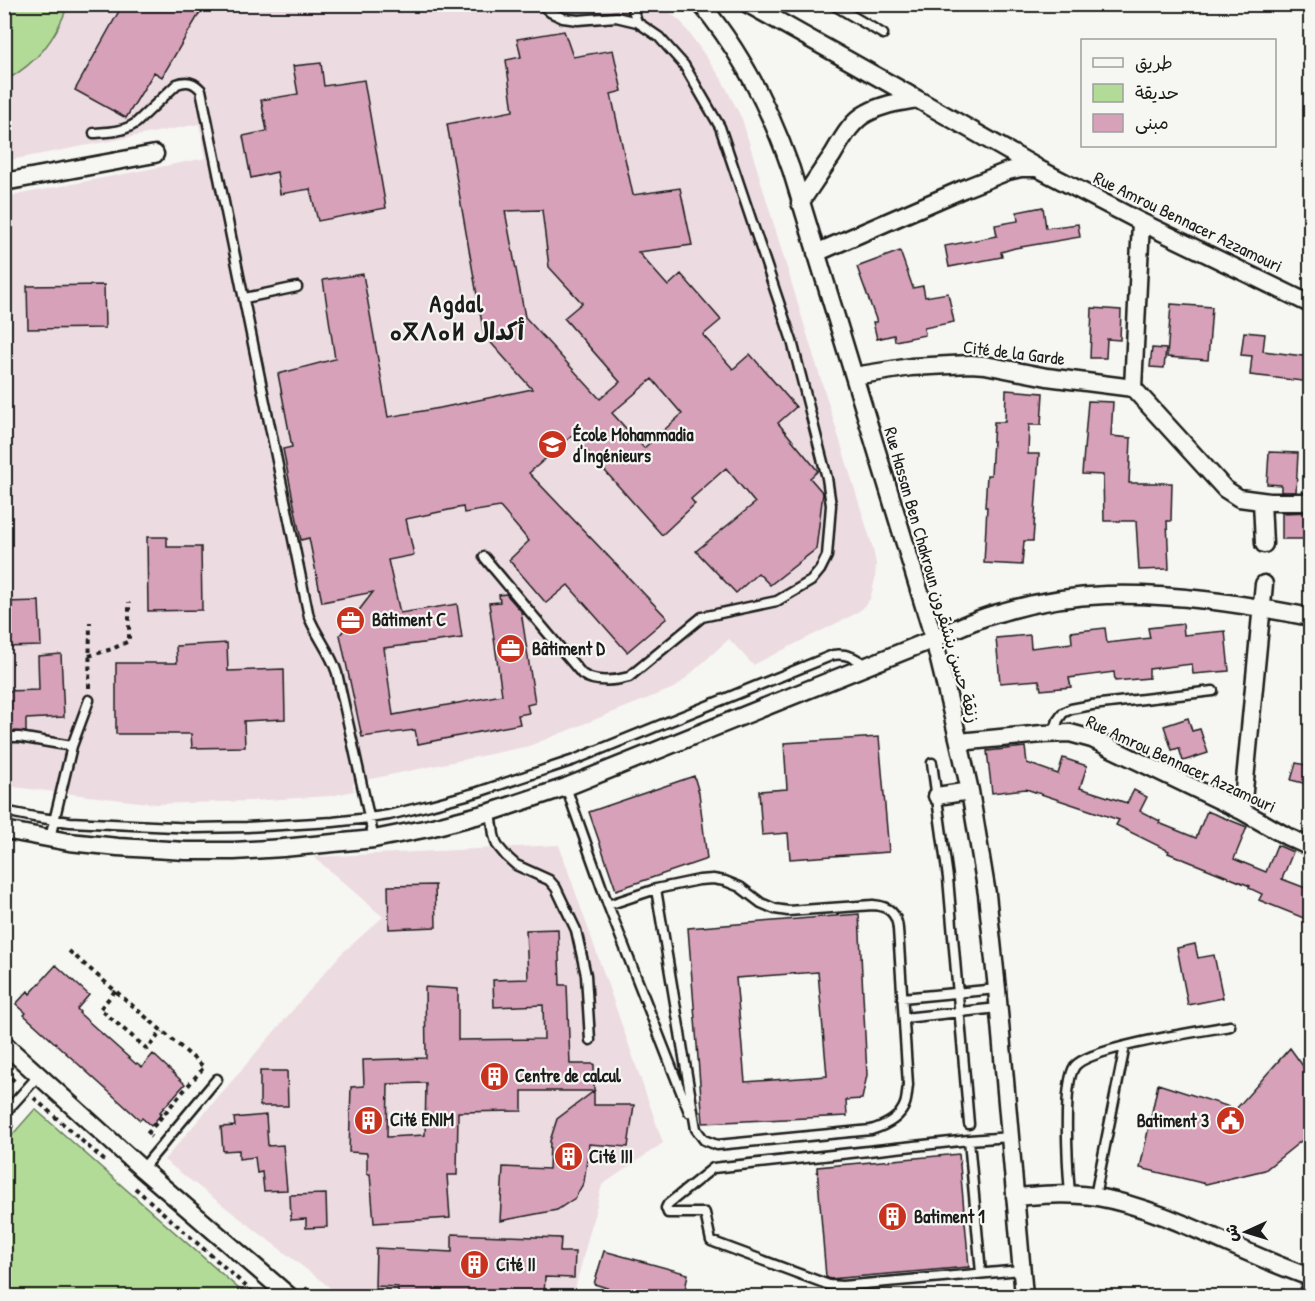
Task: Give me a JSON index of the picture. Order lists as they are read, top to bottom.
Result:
{
  "streets": {
    "street": ["Rue Amrou Bennacer Azzamouri", "Cité de la Garde", "Rue Hassan Ben Chakroun زنقة حسن بنشقرون"]
  },
  "crossings": [
    ["Rue Amrou Bennacer Azzamouri", "Rue Hassan Ben Chakroun زنقة حسن بنشقرون"],
    ["Cité de la Garde", "Rue Hassan Ben Chakroun زنقة حسن بنشقرون"]
  ],
  "districts": ["Agdal ⴰⴳⴷⴰⵍ أكدال"],
  "places": {
    "school or university": ["École Mohammadia d'Ingénieurs"],
    "office": ["Bâtiment C", "Bâtiment D"],
    "building": [
      "Centre de calcul",
      "Cité ENIM",
      "Cité III",
      "Batiment 1",
      "Cité II"
    ],
    "public building": ["Batiment 3"]
  },
  "legend": ["طريق", "حديقة", "مبنى"],
  "north": "left"
}
